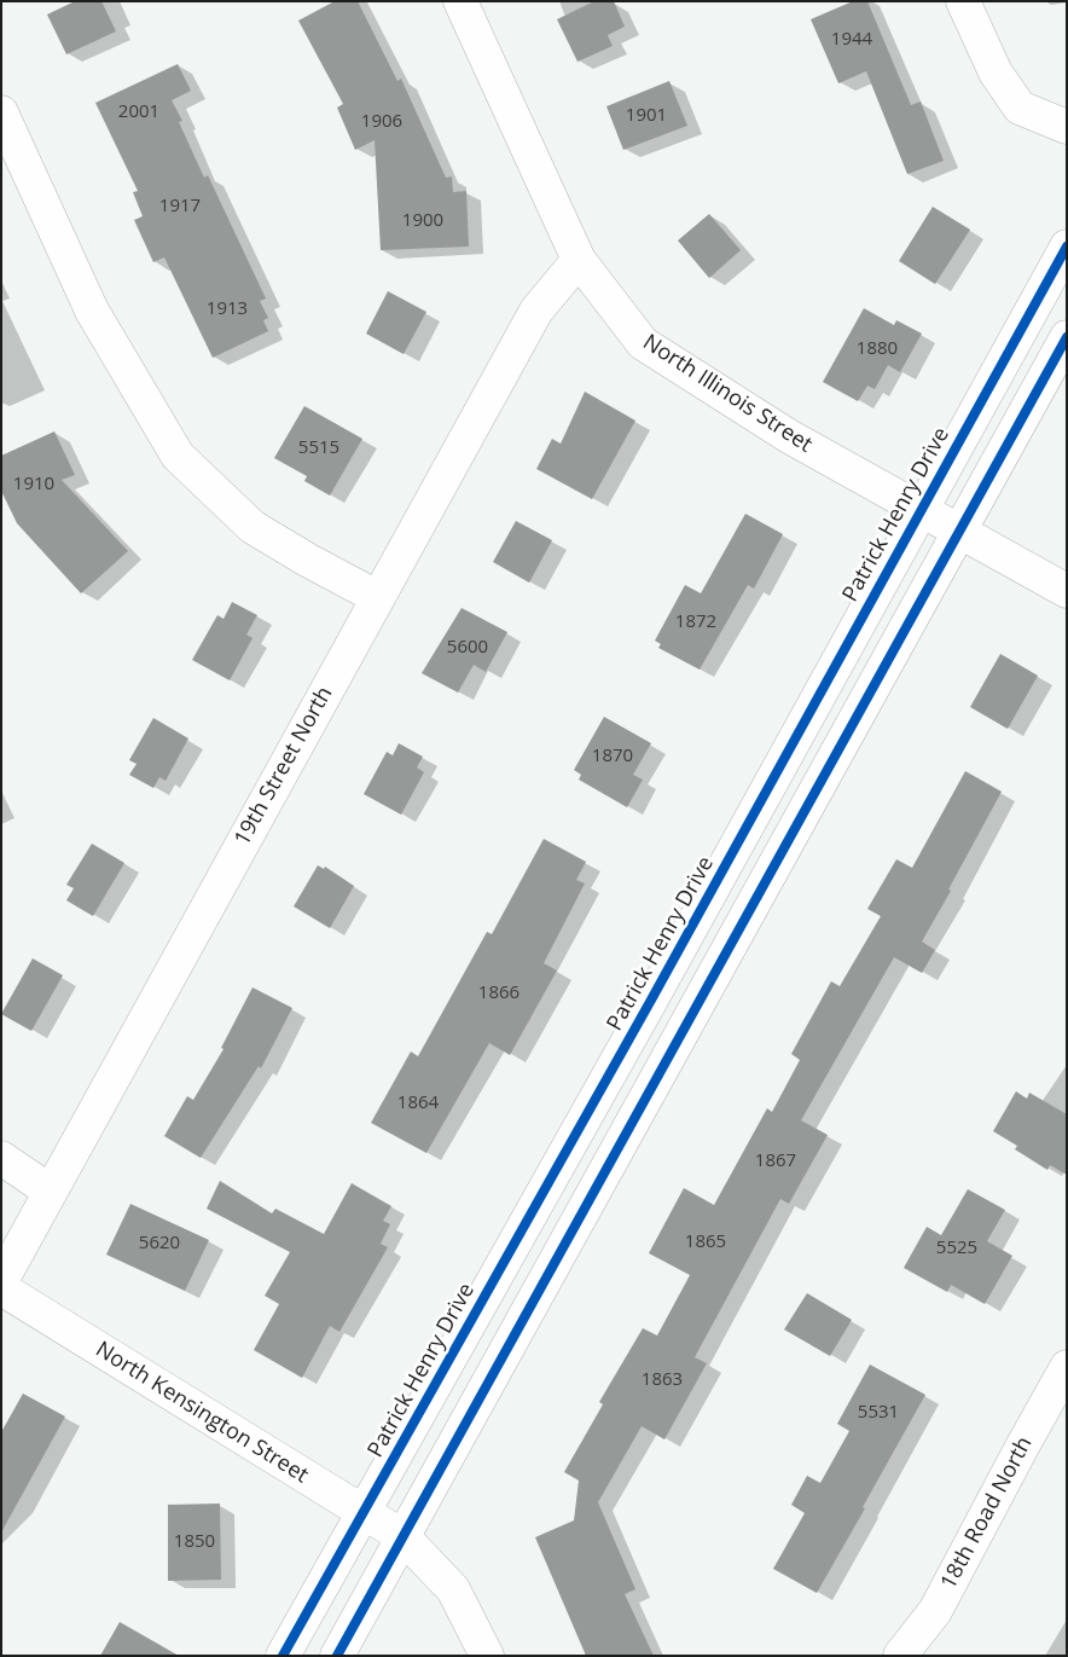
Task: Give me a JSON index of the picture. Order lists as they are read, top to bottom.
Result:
{
  "streets": {
    "street": [
      "North Illinois Street",
      "Patrick Henry Drive",
      "19th Street North",
      "North Kensington Street",
      "18th Road North"
    ]
  },
  "crossings": [
    ["North Illinois Street", "Patrick Henry Drive"],
    ["North Illinois Street", "19th Street North"],
    ["Patrick Henry Drive", "North Kensington Street"]
  ],
  "house_numbers": [
    "1944",
    "2001",
    "1901",
    "1906",
    "1917",
    "1900",
    "1913",
    "1880",
    "5515",
    "1910",
    "1872",
    "5600",
    "1870",
    "1866",
    "1864",
    "1867",
    "1865",
    "5620",
    "5525",
    "1863",
    "5531",
    "1850"
  ]
}
